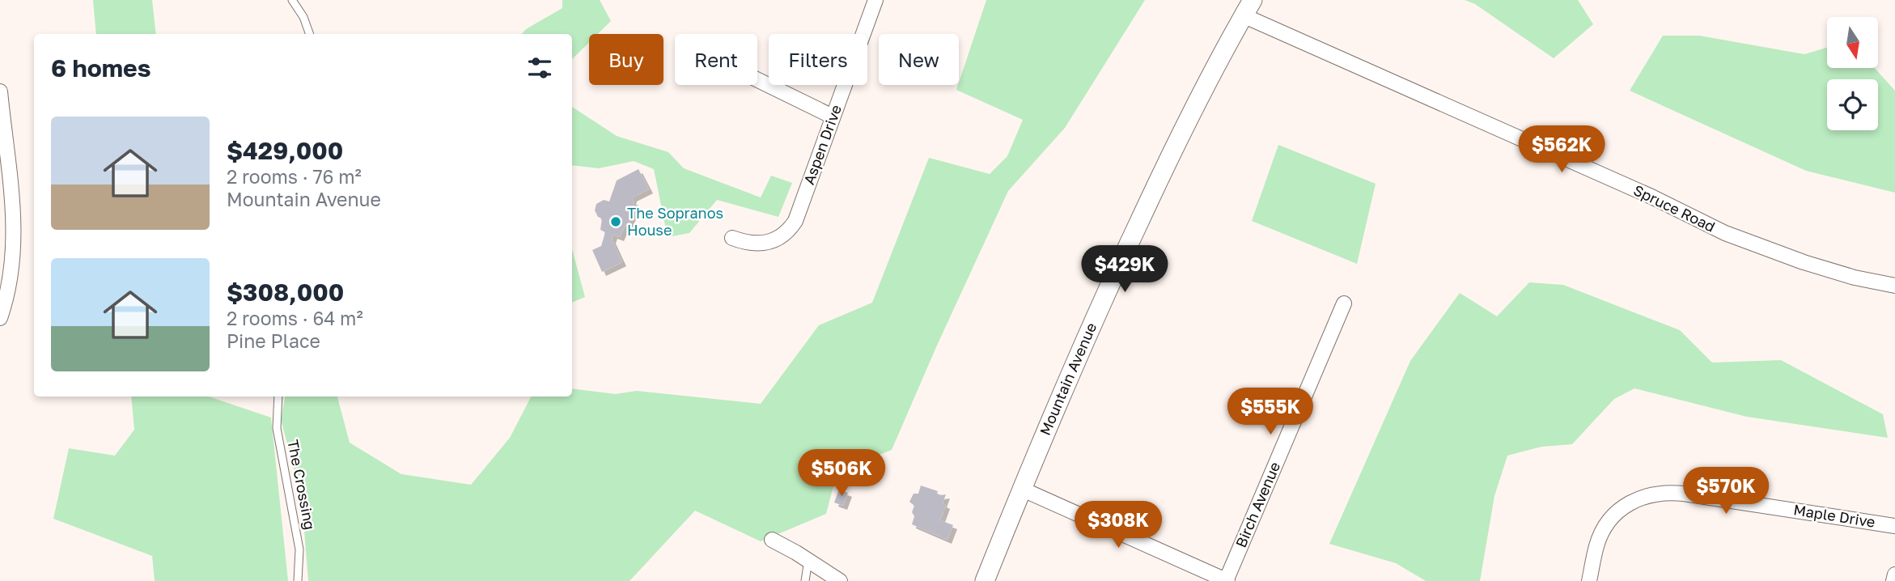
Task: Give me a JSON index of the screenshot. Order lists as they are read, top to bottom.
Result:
{
  "streets": {
    "street": [
      "Aspen Drive",
      "Spruce Road",
      "Mountain Avenue",
      "Birch Avenue",
      "Maple Drive"
    ],
    "lane": ["The Crossing"]
  },
  "crossings": [
    ["Spruce Road", "Mountain Avenue"]
  ],
  "places": ["The Sopranos House"],
  "north": "bottom",
  "page": {
    "chip": [
      "Buy",
      "Rent",
      "Filters",
      "New"
    ],
    "heading": "6 homes",
    "list": [
      {
        "name": "$429,000",
        "note": "2 rooms · 76 m² · Mountain Avenue"
      },
      {
        "name": "$308,000",
        "note": "2 rooms · 64 m² · Pine Place"
      }
    ],
    "price": [
      "$562K",
      "$429K",
      "$555K",
      "$506K",
      "$570K",
      "$308K"
    ]
  }
}
